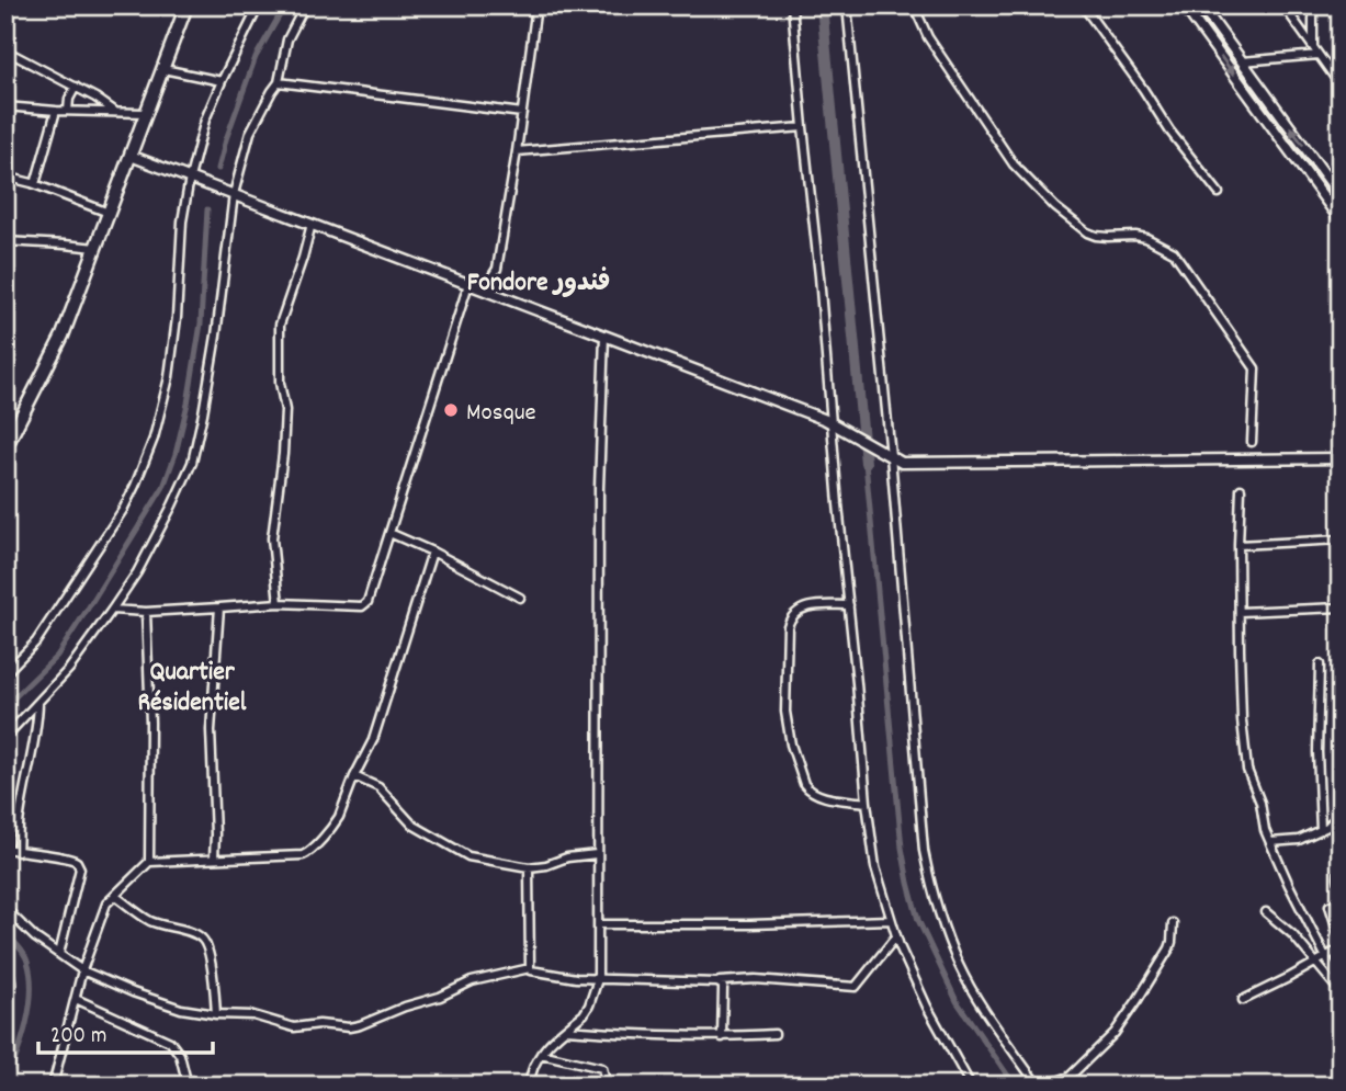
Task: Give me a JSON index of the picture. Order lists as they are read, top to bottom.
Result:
{
  "districts": ["Fondore فندور", "Quartier Résidentiel"],
  "places": ["Mosque"],
  "scale_bar": "200 m"
}
